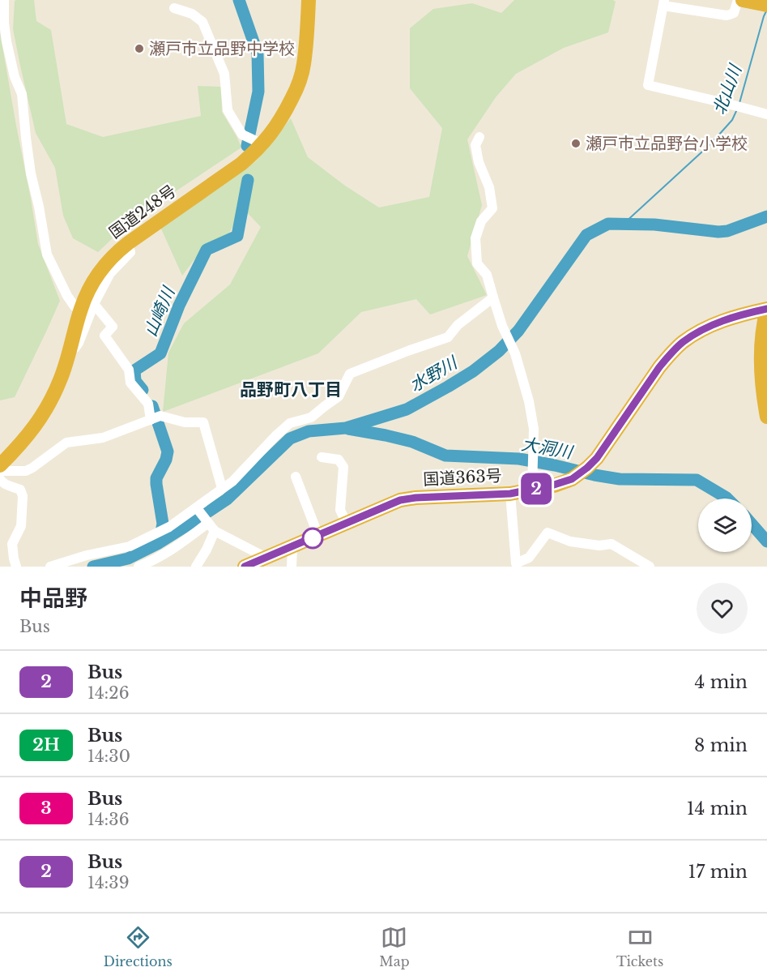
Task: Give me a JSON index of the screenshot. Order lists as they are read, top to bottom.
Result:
{
  "streets": {
    "highway": ["国道248号", "国道363号"]
  },
  "districts": ["品野町八丁目"],
  "water": [
    "北山川",
    "山崎川",
    "水野川",
    "大洞川"
  ],
  "places": ["瀬戸市立品野中学校", "瀬戸市立品野台小学校"],
  "lines": ["bus line 2"],
  "page": {
    "on_map": "2",
    "heading": ["中品野", "Bus"],
    "list": [
      {
        "mark": "2",
        "name": "Bus",
        "note": "14:26",
        "value": "4 min"
      },
      {
        "mark": "2H",
        "name": "Bus",
        "note": "14:30",
        "value": "8 min"
      },
      {
        "mark": "3",
        "name": "Bus",
        "note": "14:36",
        "value": "14 min"
      },
      {
        "mark": "2",
        "name": "Bus",
        "note": "14:39",
        "value": "17 min"
      }
    ],
    "tabs": ["Directions", "Map", "Tickets"]
  }
}
